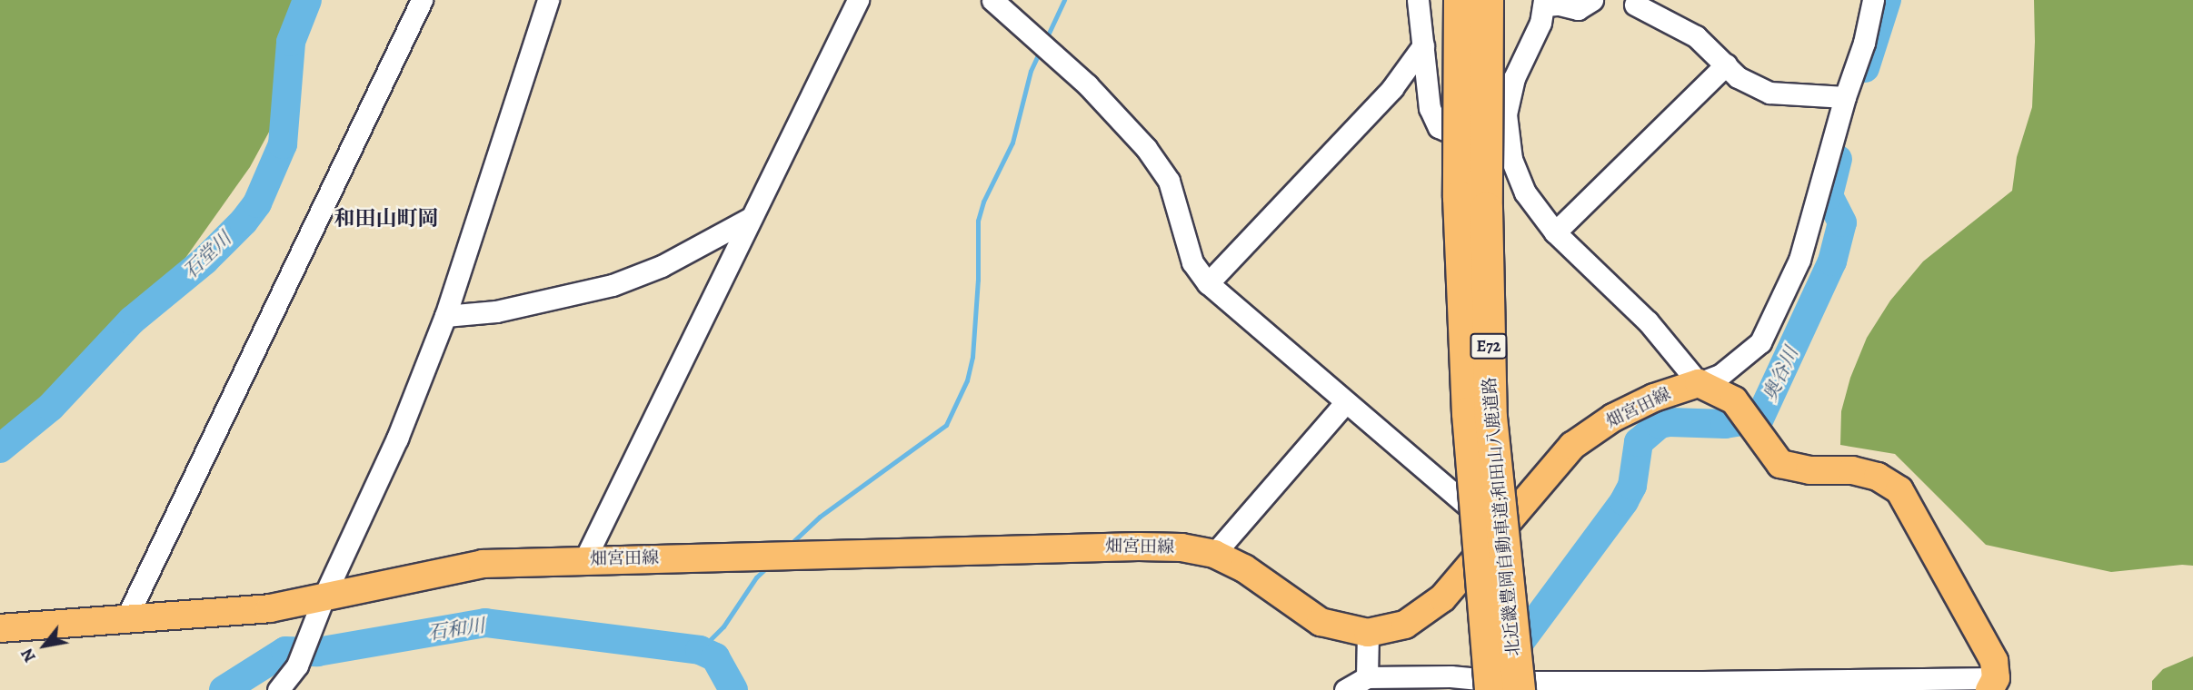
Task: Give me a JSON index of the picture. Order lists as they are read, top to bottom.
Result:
{
  "streets": {
    "highway": ["E72", "北近畿豊岡自動車道;和田山八鹿道路"],
    "main road": ["畑宮田線"]
  },
  "districts": ["和田山町岡"],
  "water": ["石堂川", "奥谷川", "石和川"],
  "north": "bottom left"
}
